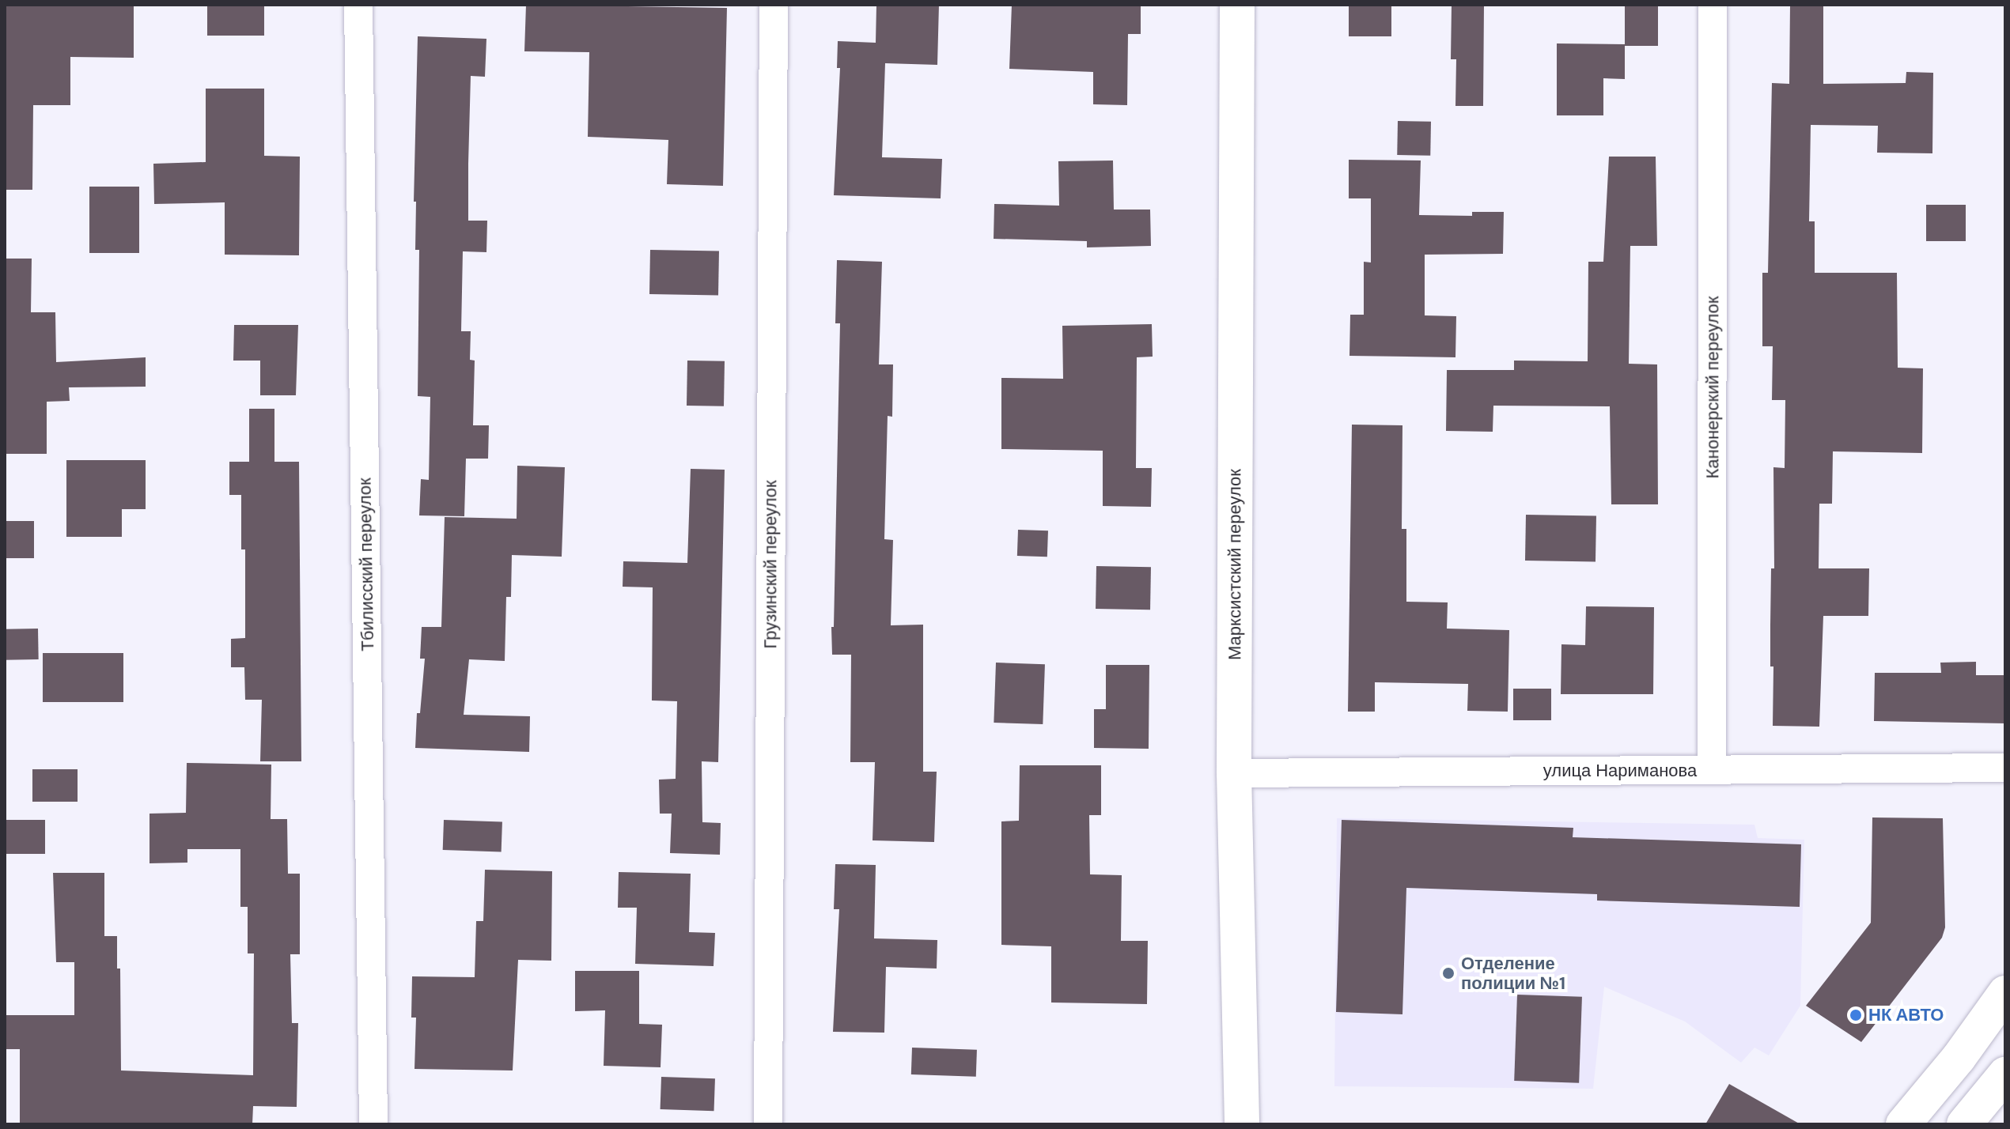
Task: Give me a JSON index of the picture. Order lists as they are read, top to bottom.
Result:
{
  "streets": {
    "street": [
      "Канонерский переулок",
      "Тбилисский переулок",
      "Грузинский переулок",
      "Марксистский переулок",
      "улица Нариманова"
    ]
  },
  "crossings": [
    ["Канонерский переулок", "улица Нариманова"],
    ["Марксистский переулок", "улица Нариманова"]
  ],
  "places": ["Отделение полиции №1", "НК АВТО"]
}
